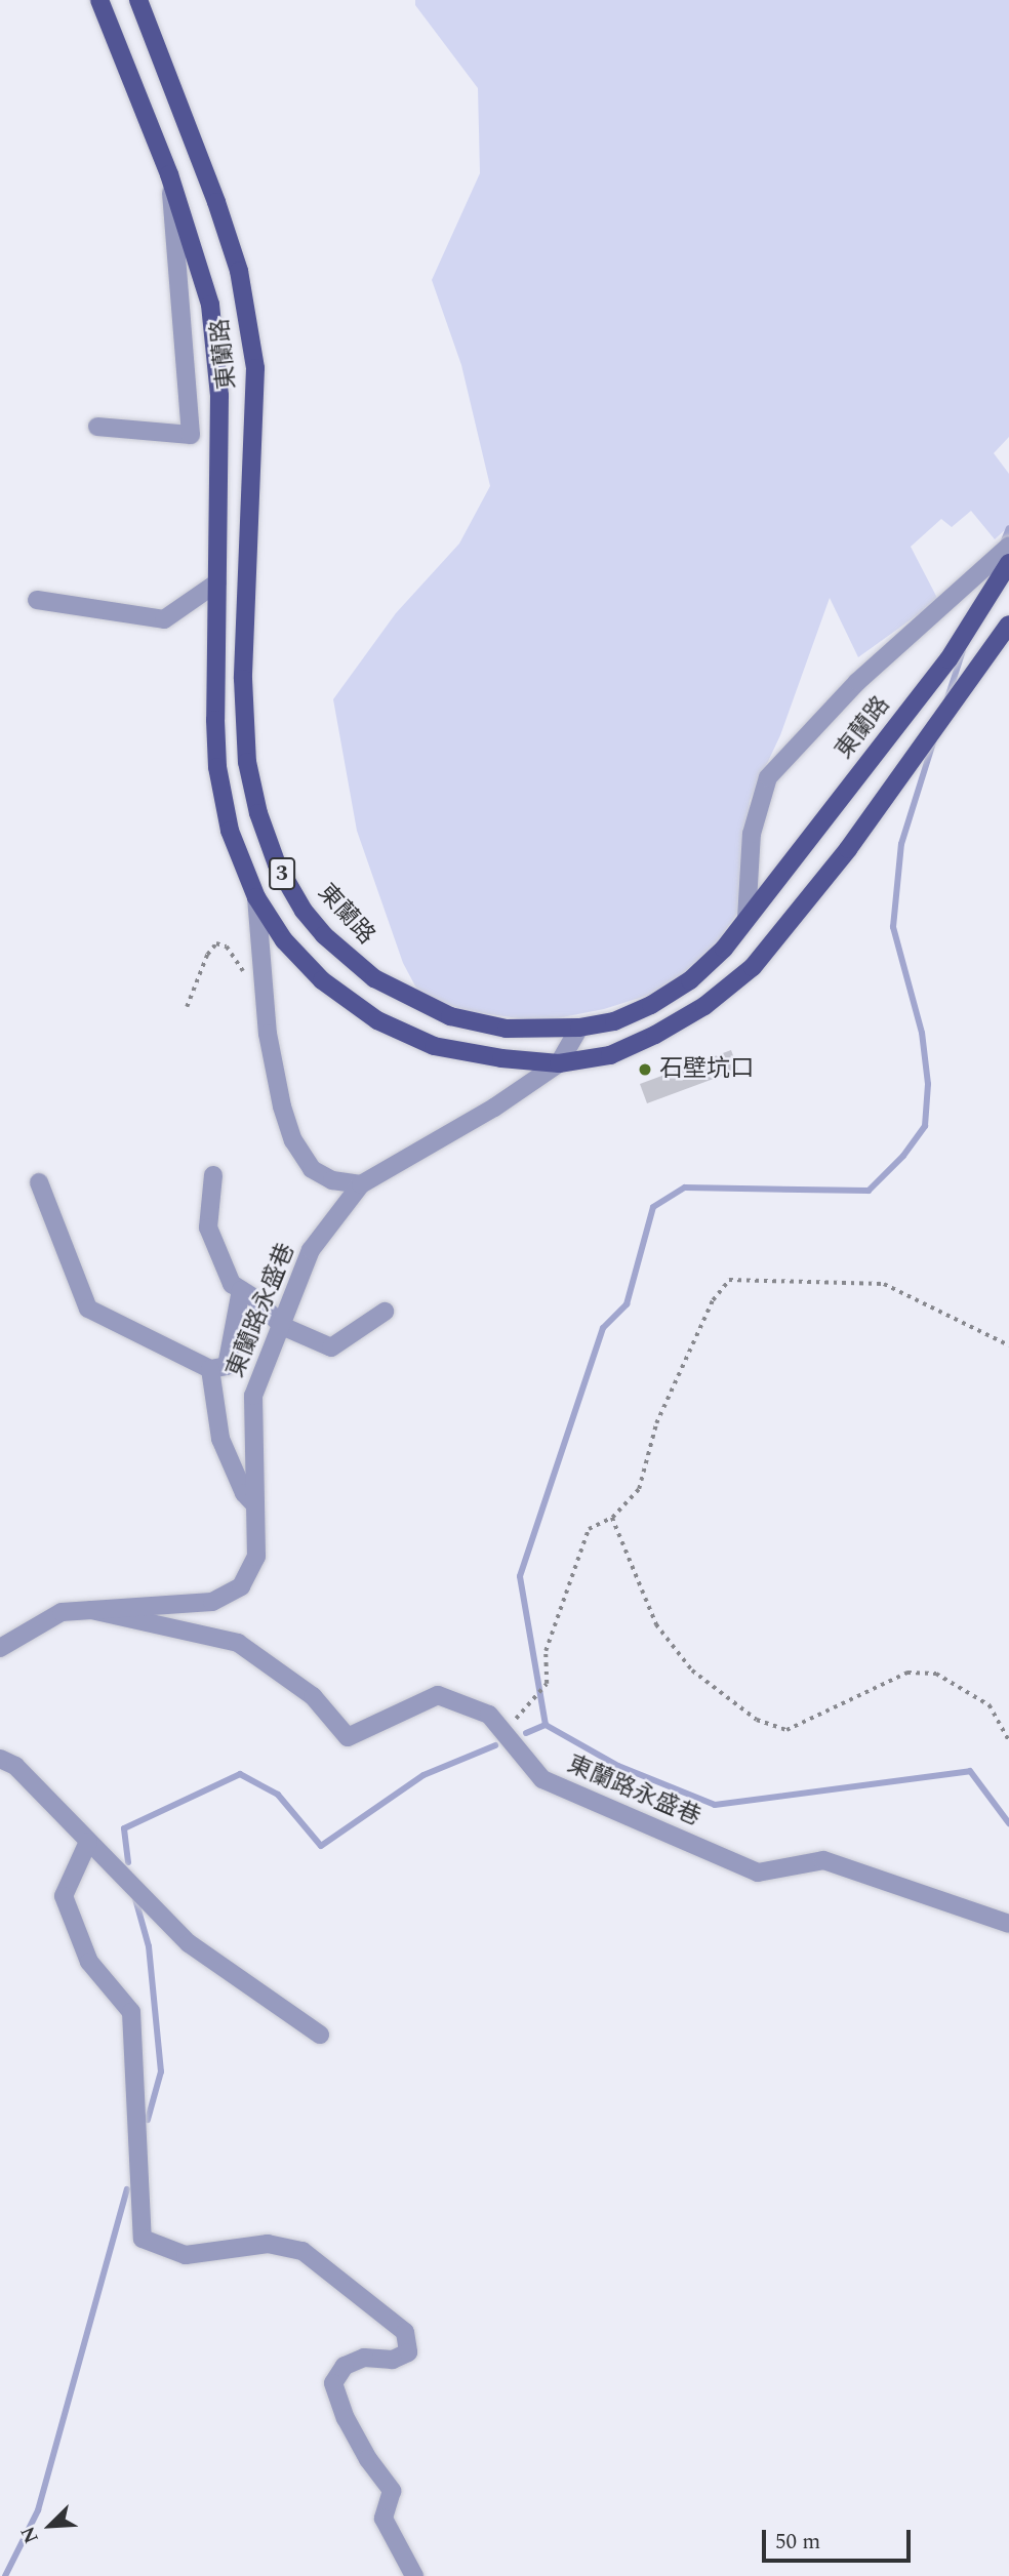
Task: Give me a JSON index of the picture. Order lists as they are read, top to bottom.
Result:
{
  "streets": {
    "main road": ["東蘭路", "3"],
    "lane": ["東蘭路永盛巷"]
  },
  "crossings": [
    ["東蘭路", "東蘭路永盛巷"]
  ],
  "places": ["石壁坑口"],
  "scale_bar": "50 m",
  "north": "bottom left"
}
